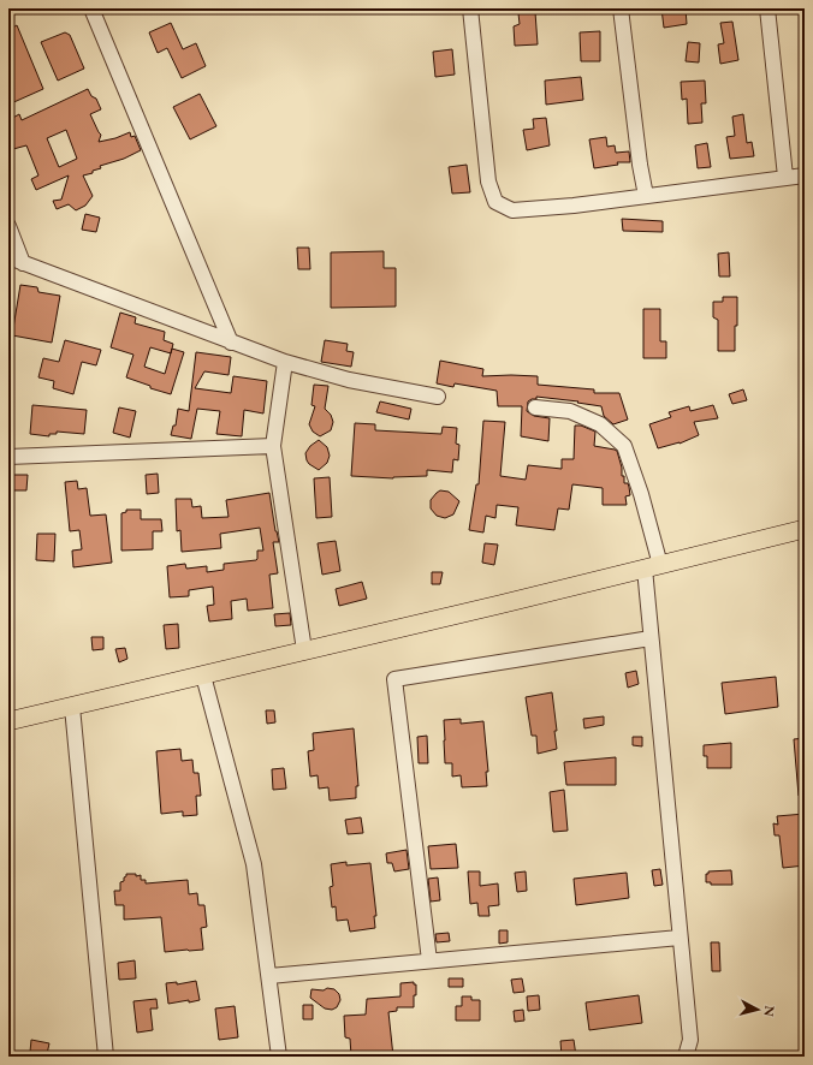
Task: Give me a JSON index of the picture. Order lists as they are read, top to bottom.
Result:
{
  "north": "right"
}
